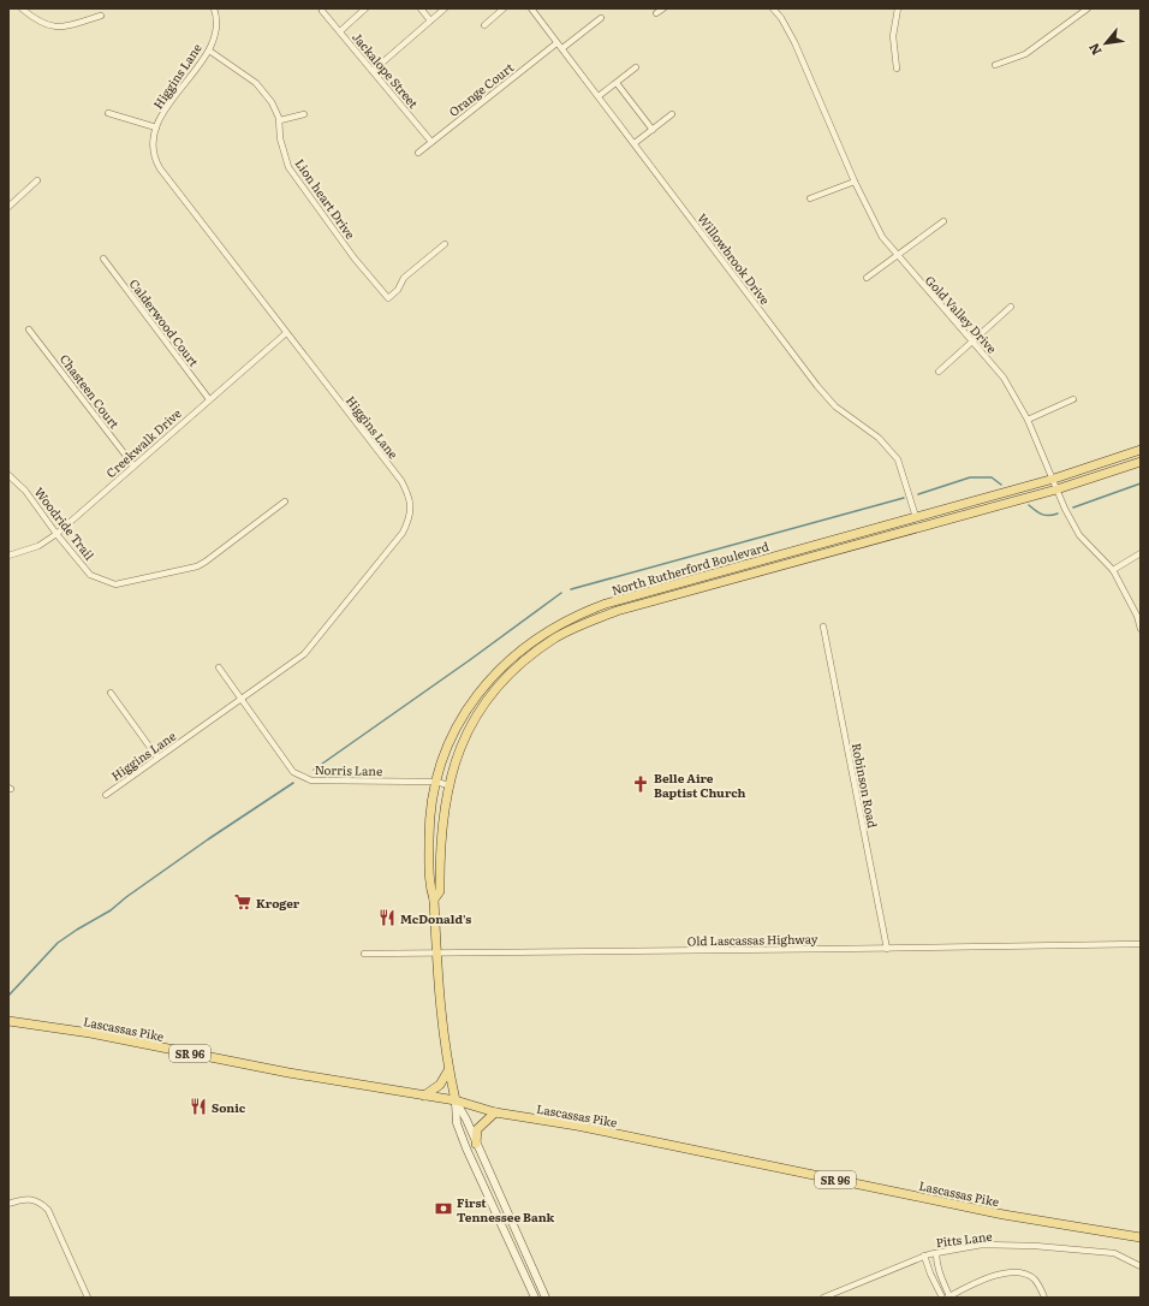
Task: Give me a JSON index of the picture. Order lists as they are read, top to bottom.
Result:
{
  "streets": {
    "main road": ["North Rutherford Boulevard", "Lascassas Pike", "SR 96"],
    "street": [
      "Jackalope Street",
      "Higgins Lane",
      "Orange Court",
      "Lion heart Drive",
      "Willowbrook Drive",
      "Gold Valley Drive",
      "Calderwood Court",
      "Chasteen Court",
      "Creekwalk Drive",
      "Woodride Trail",
      "Norris Lane",
      "Robinson Road",
      "Old Lascassas Highway",
      "Pitts Lane"
    ]
  },
  "crossings": [
    ["Jackalope Street", "Orange Court"],
    ["Higgins Lane", "Lion heart Drive"],
    ["Higgins Lane", "Creekwalk Drive"],
    ["Higgins Lane", "Norris Lane"],
    ["Orange Court", "Willowbrook Drive"],
    ["Willowbrook Drive", "North Rutherford Boulevard"],
    ["Gold Valley Drive", "North Rutherford Boulevard"],
    ["Calderwood Court", "Creekwalk Drive"],
    ["Chasteen Court", "Creekwalk Drive"],
    ["Creekwalk Drive", "Woodride Trail"],
    ["North Rutherford Boulevard", "Norris Lane"],
    ["North Rutherford Boulevard", "Old Lascassas Highway"],
    ["North Rutherford Boulevard", "Lascassas Pike"],
    ["Robinson Road", "Old Lascassas Highway"]
  ],
  "places": {
    "church": ["Belle Aire Baptist Church"],
    "supermarket": ["Kroger"],
    "restaurant": ["McDonald's", "Sonic"],
    "bank": ["First Tennessee Bank"]
  },
  "north": "bottom left"
}
